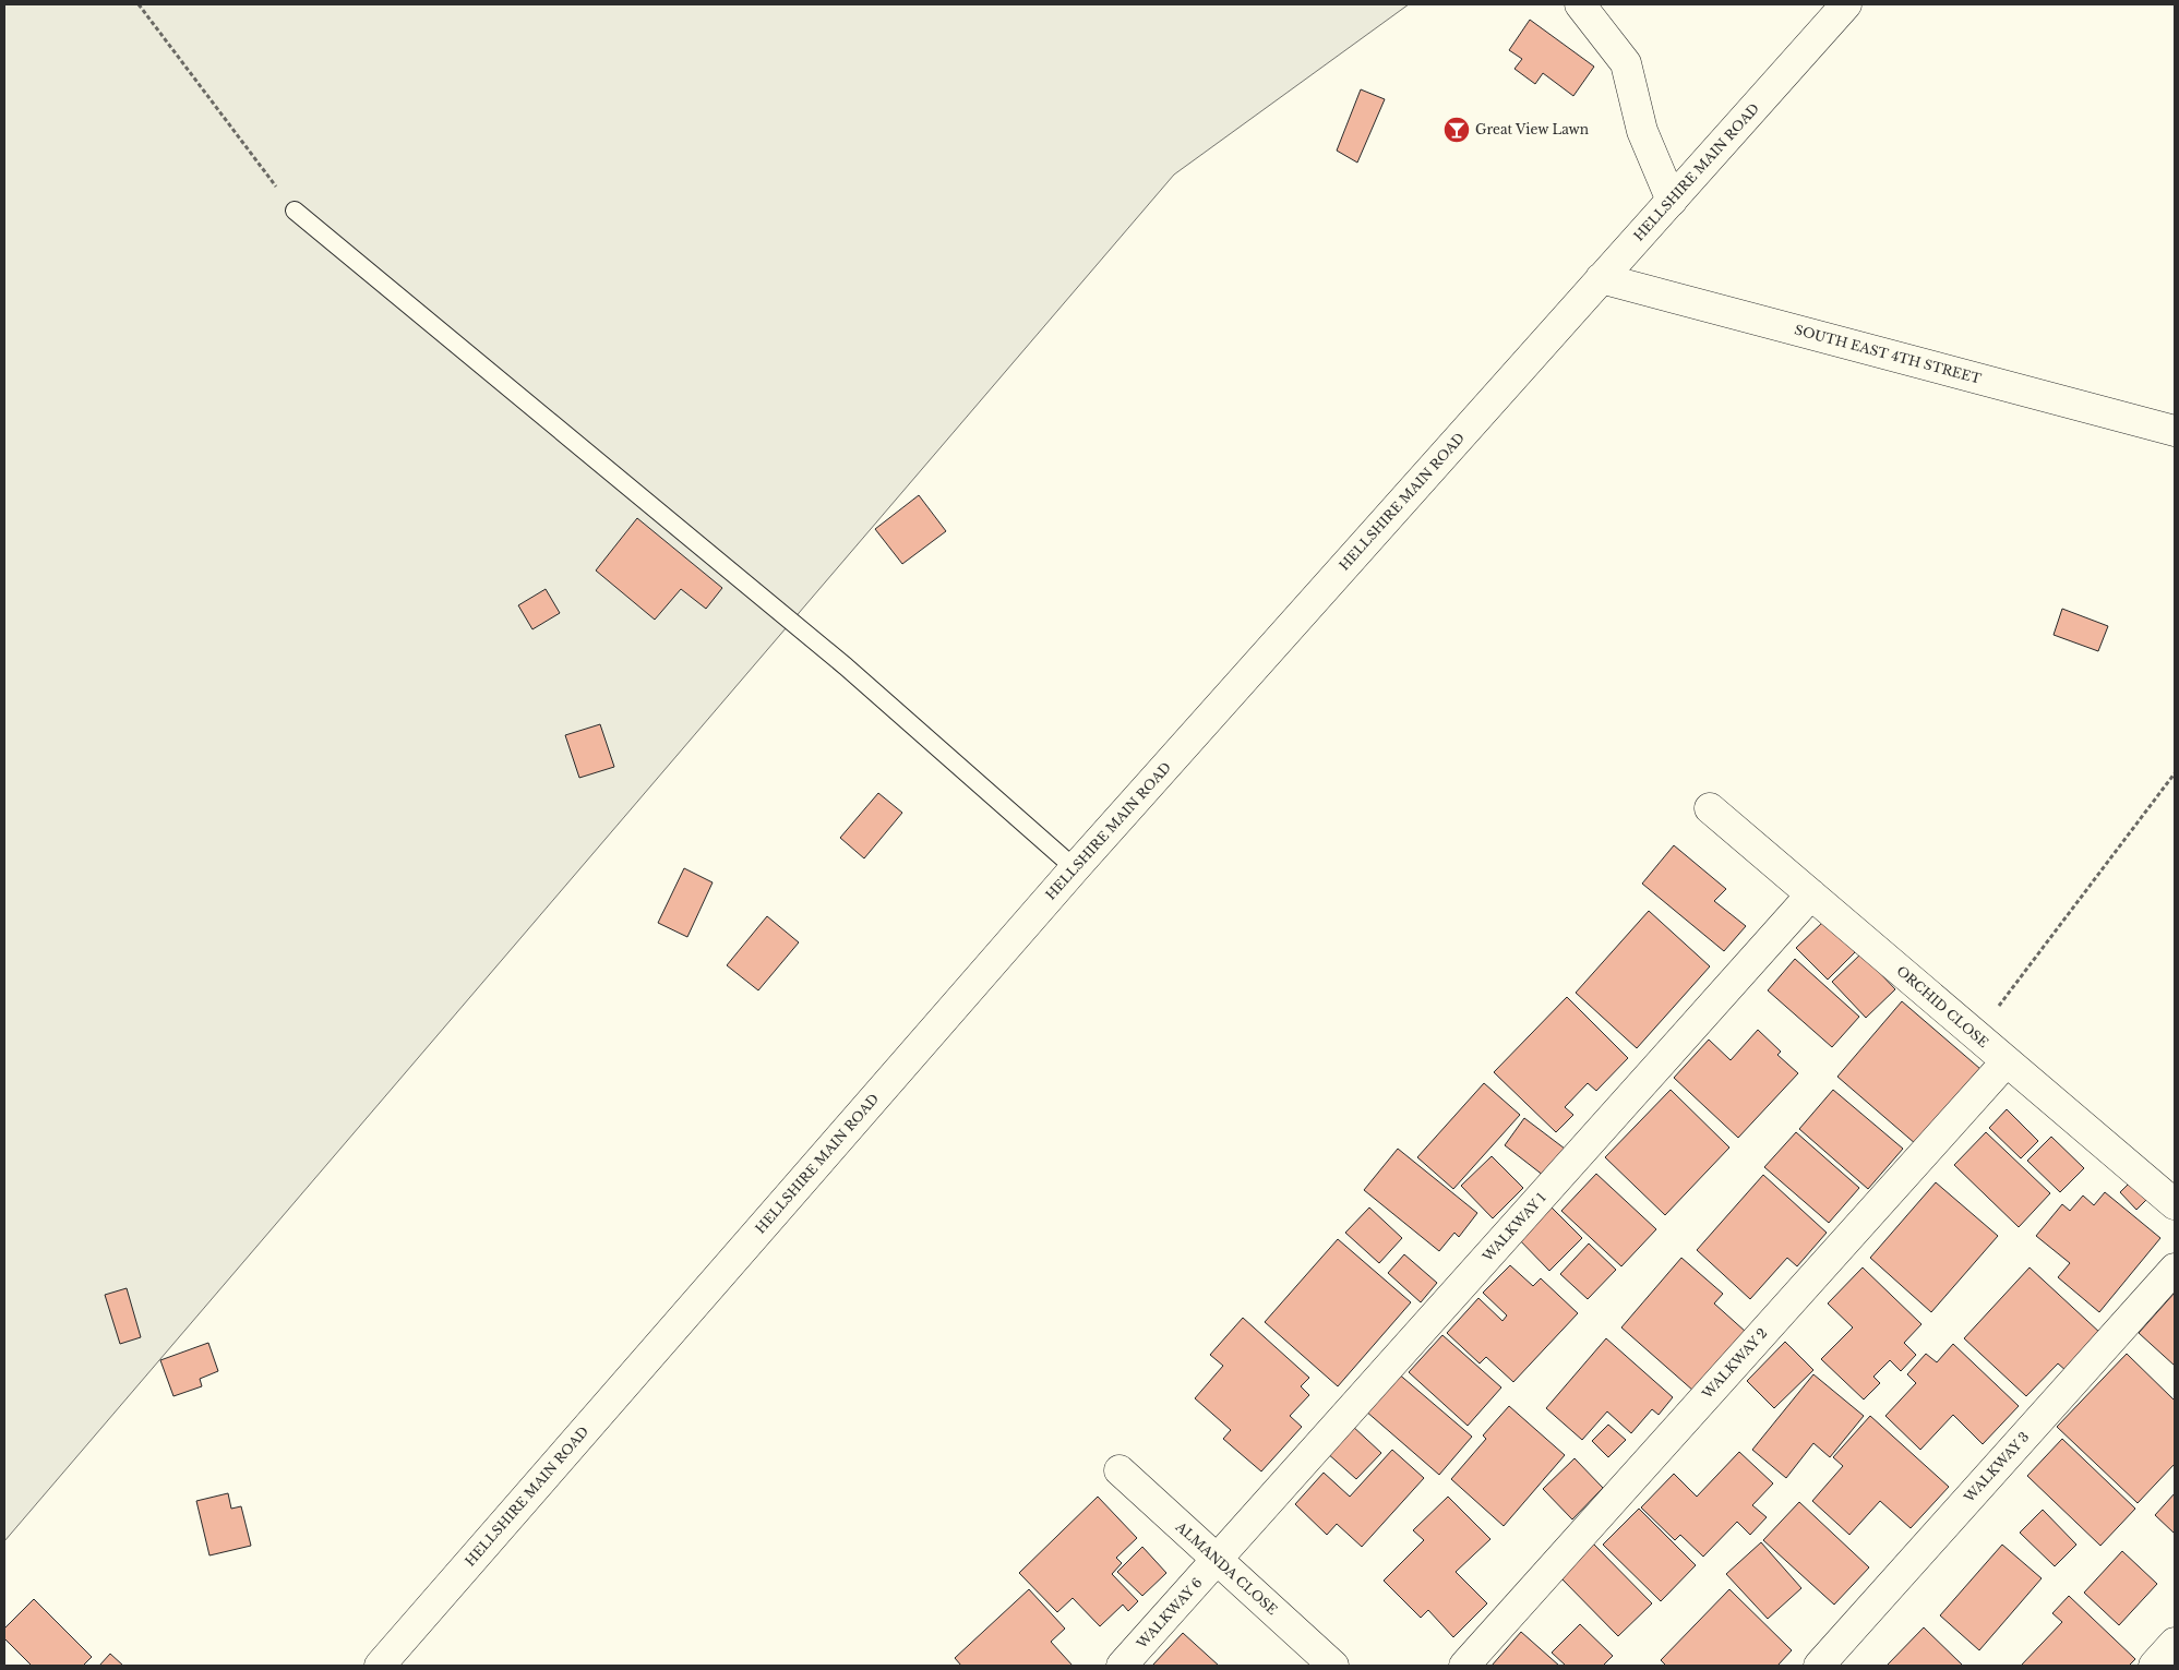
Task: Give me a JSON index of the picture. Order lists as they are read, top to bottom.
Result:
{
  "streets": {
    "street": [
      "HELLSHIRE MAIN ROAD",
      "SOUTH EAST 4TH STREET",
      "ORCHID CLOSE",
      "WALKWAY 1",
      "WALKWAY 2",
      "WALKWAY 3",
      "ALMANDA CLOSE",
      "WALKWAY 6"
    ]
  },
  "crossings": [
    ["HELLSHIRE MAIN ROAD", "SOUTH EAST 4TH STREET"],
    ["ORCHID CLOSE", "WALKWAY 1"],
    ["ORCHID CLOSE", "WALKWAY 2"],
    ["WALKWAY 1", "ALMANDA CLOSE"],
    ["WALKWAY 1", "WALKWAY 6"],
    ["ALMANDA CLOSE", "WALKWAY 6"]
  ],
  "places": {
    "bar": ["Great View Lawn"]
  }
}
